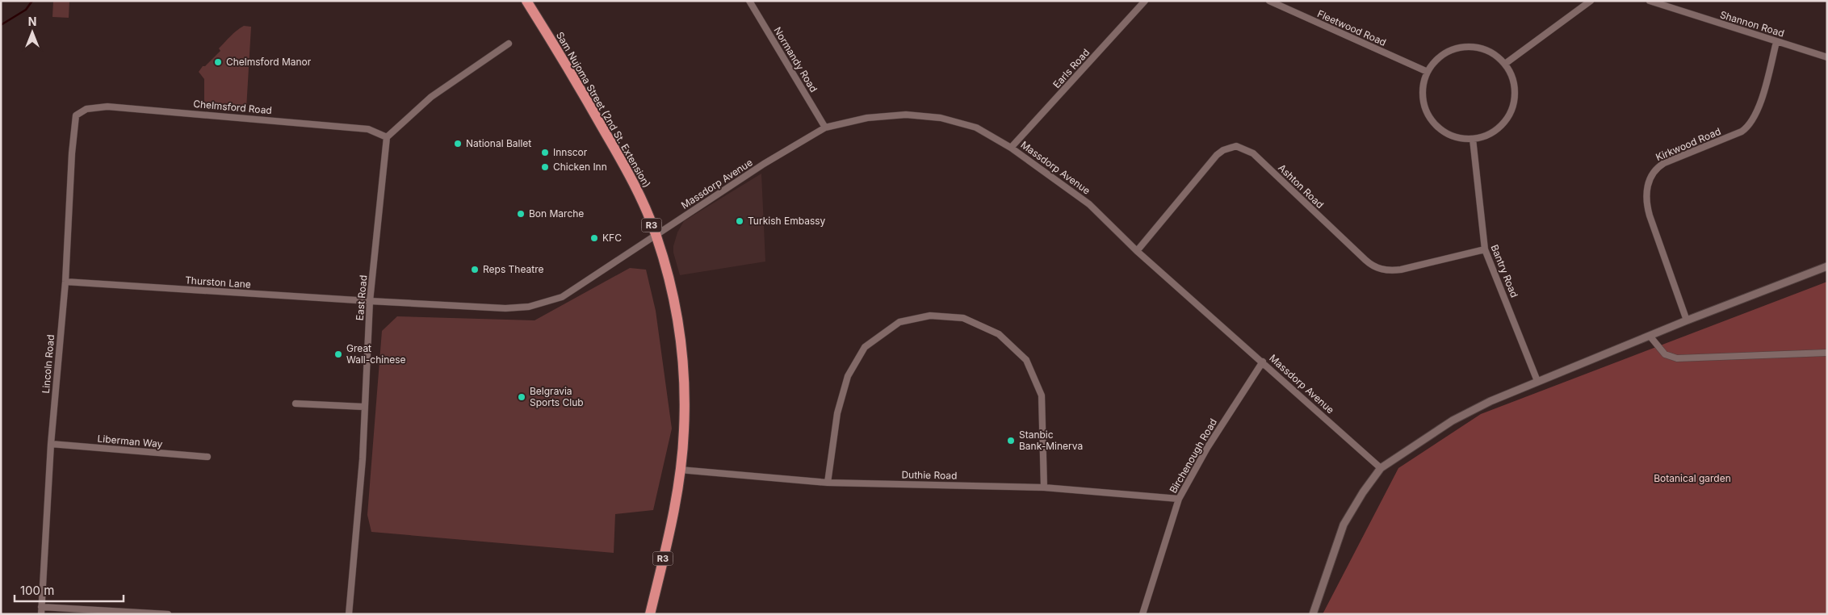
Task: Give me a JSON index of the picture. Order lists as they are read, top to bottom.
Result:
{
  "streets": {
    "highway": ["Sam Nujoma Street (2nd St. Extension)", "R3"],
    "street": [
      "Shannon Road",
      "Fleetwood Road",
      "Normandy Road",
      "Earls Road",
      "Chelmsford Road",
      "Kirkwood Road",
      "Massdorp Avenue",
      "Ashton Road",
      "Bantry Road",
      "Thurston Lane",
      "East Road",
      "Lincoln Road",
      "Liberman Way",
      "Birchenough Road",
      "Duthie Road"
    ]
  },
  "crossings": [
    ["Shannon Road", "Kirkwood Road"],
    ["Fleetwood Road", "Bantry Road"],
    ["Normandy Road", "Massdorp Avenue"],
    ["Earls Road", "Massdorp Avenue"],
    ["Chelmsford Road", "East Road"],
    ["Chelmsford Road", "Lincoln Road"],
    ["Sam Nujoma Street (2nd St. Extension)", "Massdorp Avenue"],
    ["Sam Nujoma Street (2nd St. Extension)", "Duthie Road"],
    ["Massdorp Avenue", "Ashton Road"],
    ["Massdorp Avenue", "Thurston Lane"],
    ["Massdorp Avenue", "East Road"],
    ["Massdorp Avenue", "Birchenough Road"],
    ["Ashton Road", "Bantry Road"],
    ["Thurston Lane", "East Road"],
    ["Thurston Lane", "Lincoln Road"],
    ["Lincoln Road", "Liberman Way"],
    ["Birchenough Road", "Duthie Road"]
  ],
  "parks": ["Botanical garden"],
  "places": [
    "Chelmsford Manor",
    "National Ballet",
    "Innscor",
    "Chicken Inn",
    "Bon Marche",
    "Turkish Embassy",
    "KFC",
    "Reps Theatre",
    "Great Wall-chinese",
    "Belgravia Sports Club",
    "Stanbic Bank-Minerva"
  ],
  "scale_bar": "100 m",
  "north": "top"
}
